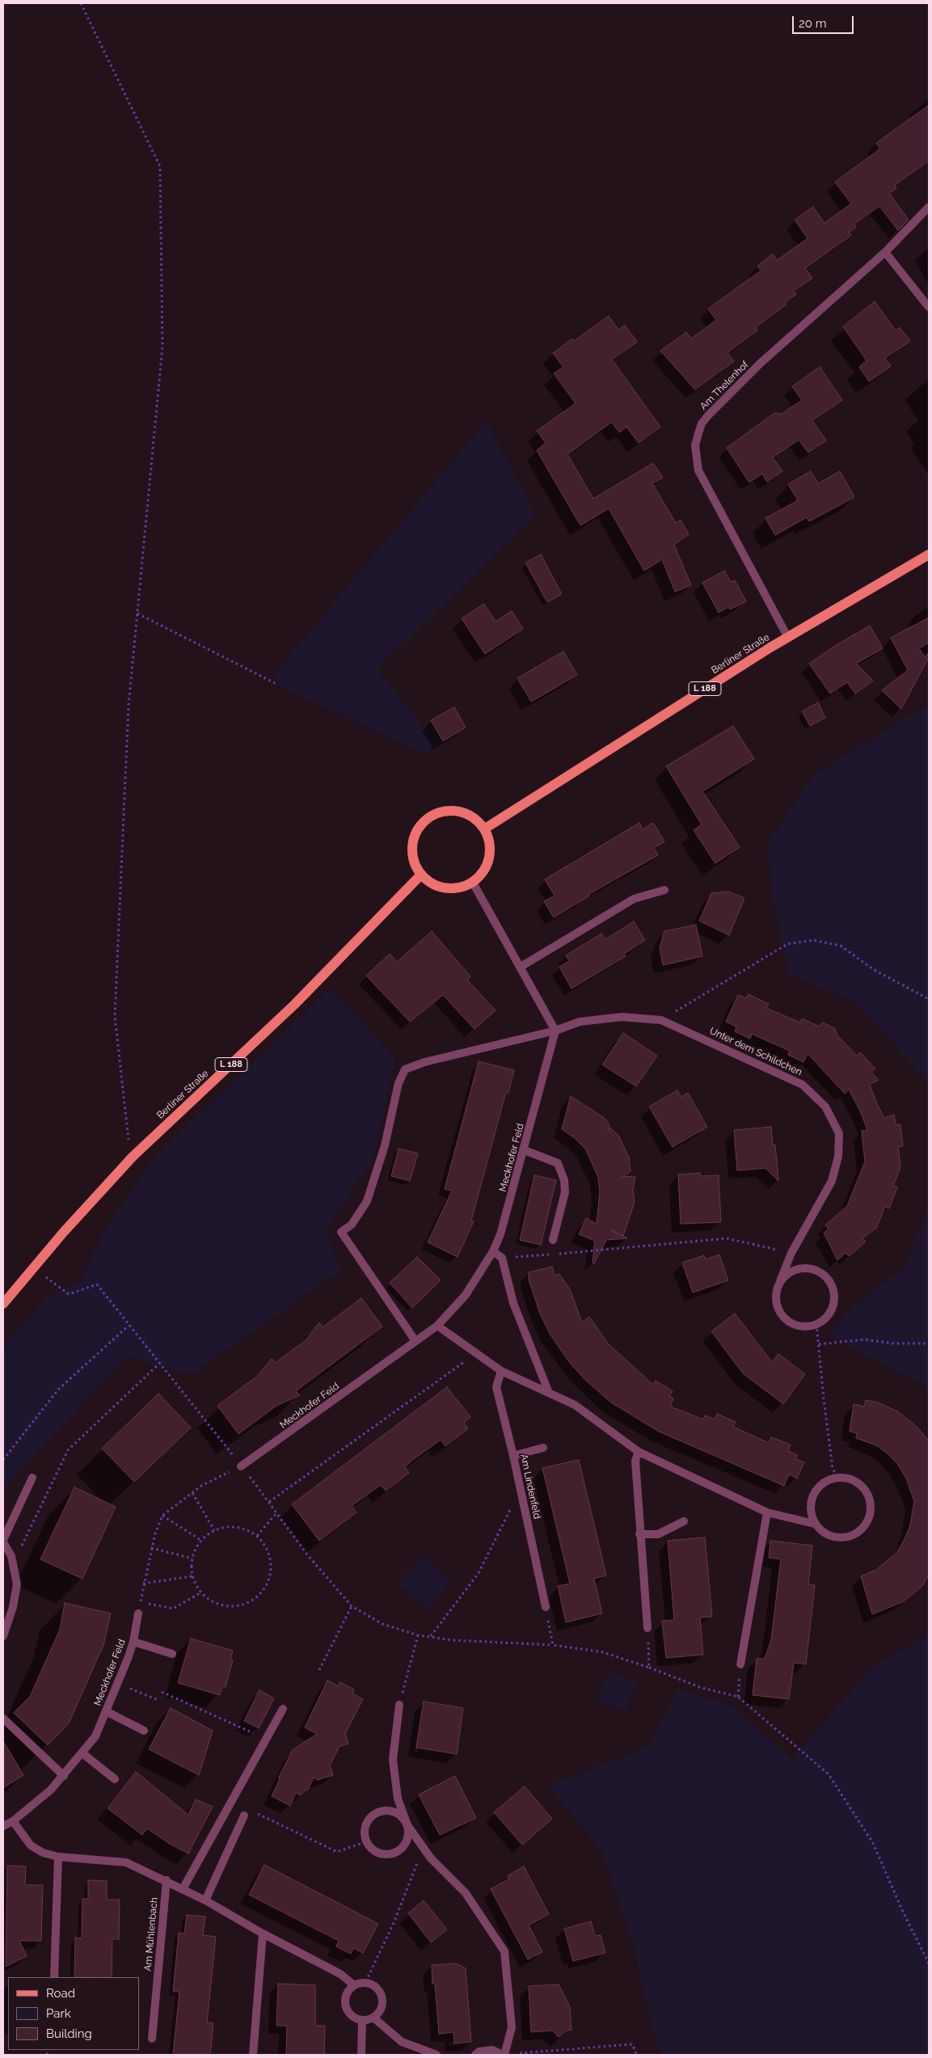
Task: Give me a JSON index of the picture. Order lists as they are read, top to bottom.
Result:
{
  "streets": {
    "main road": ["Berliner Straße", "L 188"],
    "street": [
      "Am Thelenhof",
      "Unter dem Schildchen",
      "Meckhofer Feld",
      "Am Lindenfeld",
      "Am Mühlenbach"
    ]
  },
  "crossings": [
    ["Am Thelenhof", "Berliner Straße"],
    ["Unter dem Schildchen", "Meckhofer Feld"]
  ],
  "legend": ["Road", "Park", "Building"],
  "scale_bar": "20 m"
}
